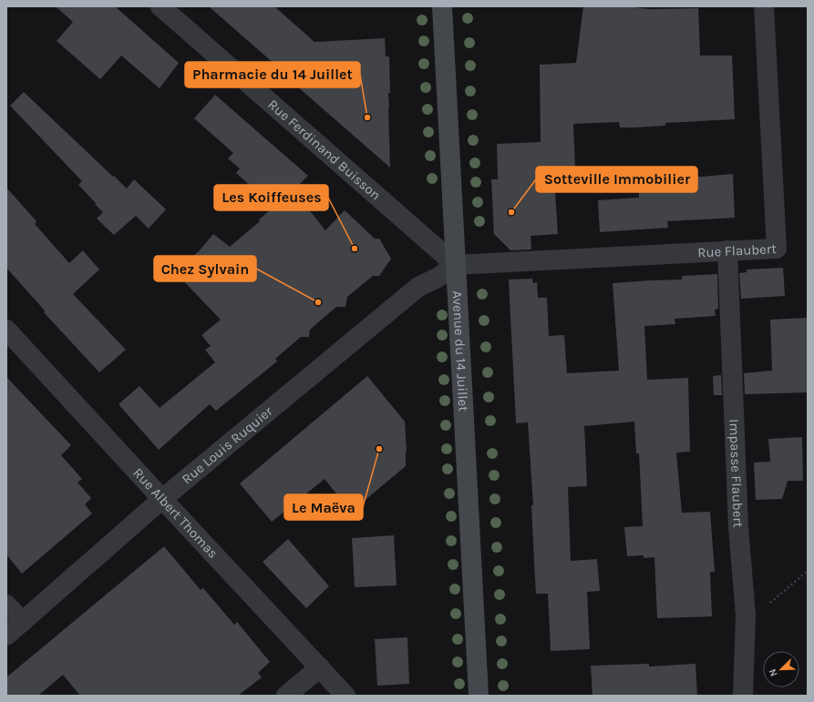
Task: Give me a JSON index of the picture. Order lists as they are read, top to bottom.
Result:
{
  "streets": {
    "main road": ["Avenue du 14 Juillet"],
    "street": [
      "Rue Ferdinand Buisson",
      "Rue Flaubert",
      "Rue Louis Ruquier",
      "Impasse Flaubert",
      "Rue Albert Thomas"
    ]
  },
  "crossings": [
    ["Rue Ferdinand Buisson", "Rue Flaubert"],
    ["Rue Ferdinand Buisson", "Avenue du 14 Juillet"],
    ["Rue Ferdinand Buisson", "Rue Louis Ruquier"],
    ["Rue Flaubert", "Avenue du 14 Juillet"],
    ["Rue Flaubert", "Rue Louis Ruquier"],
    ["Rue Flaubert", "Impasse Flaubert"],
    ["Avenue du 14 Juillet", "Rue Louis Ruquier"],
    ["Rue Louis Ruquier", "Rue Albert Thomas"]
  ],
  "places": [
    "Pharmacie du 14 Juillet",
    "Sotteville Immobilier",
    "Les Koiffeuses",
    "Chez Sylvain",
    "Le Maëva"
  ],
  "north": "bottom left"
}
